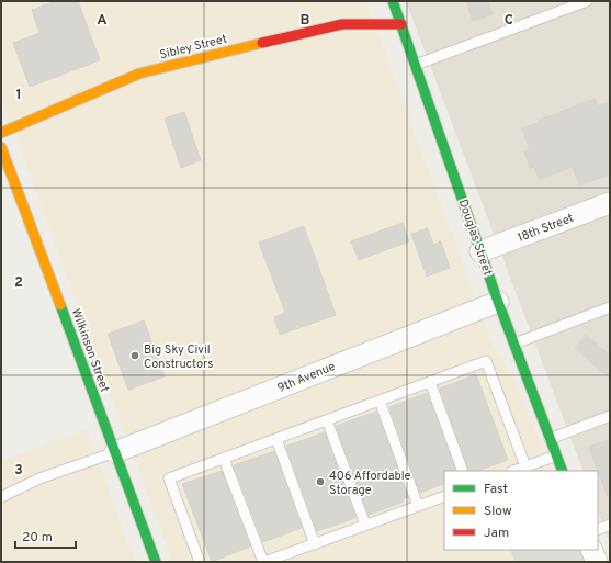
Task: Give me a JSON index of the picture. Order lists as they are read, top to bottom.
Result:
{
  "streets": {
    "street": [
      "Sibley Street",
      "18th Street",
      "Douglas Street",
      "Wilkinson Street",
      "9th Avenue"
    ]
  },
  "crossings": [
    ["Sibley Street", "Douglas Street"],
    ["18th Street", "Douglas Street"],
    ["Douglas Street", "9th Avenue"],
    ["Wilkinson Street", "9th Avenue"]
  ],
  "places": ["Big Sky Civil Constructors", "406 Affordable Storage"],
  "legend": ["Fast", "Slow", "Jam"],
  "scale_bar": "20 m",
  "grid": {
    "columns": ["A", "B", "C"],
    "rows": ["1", "2", "3"]
  }
}
